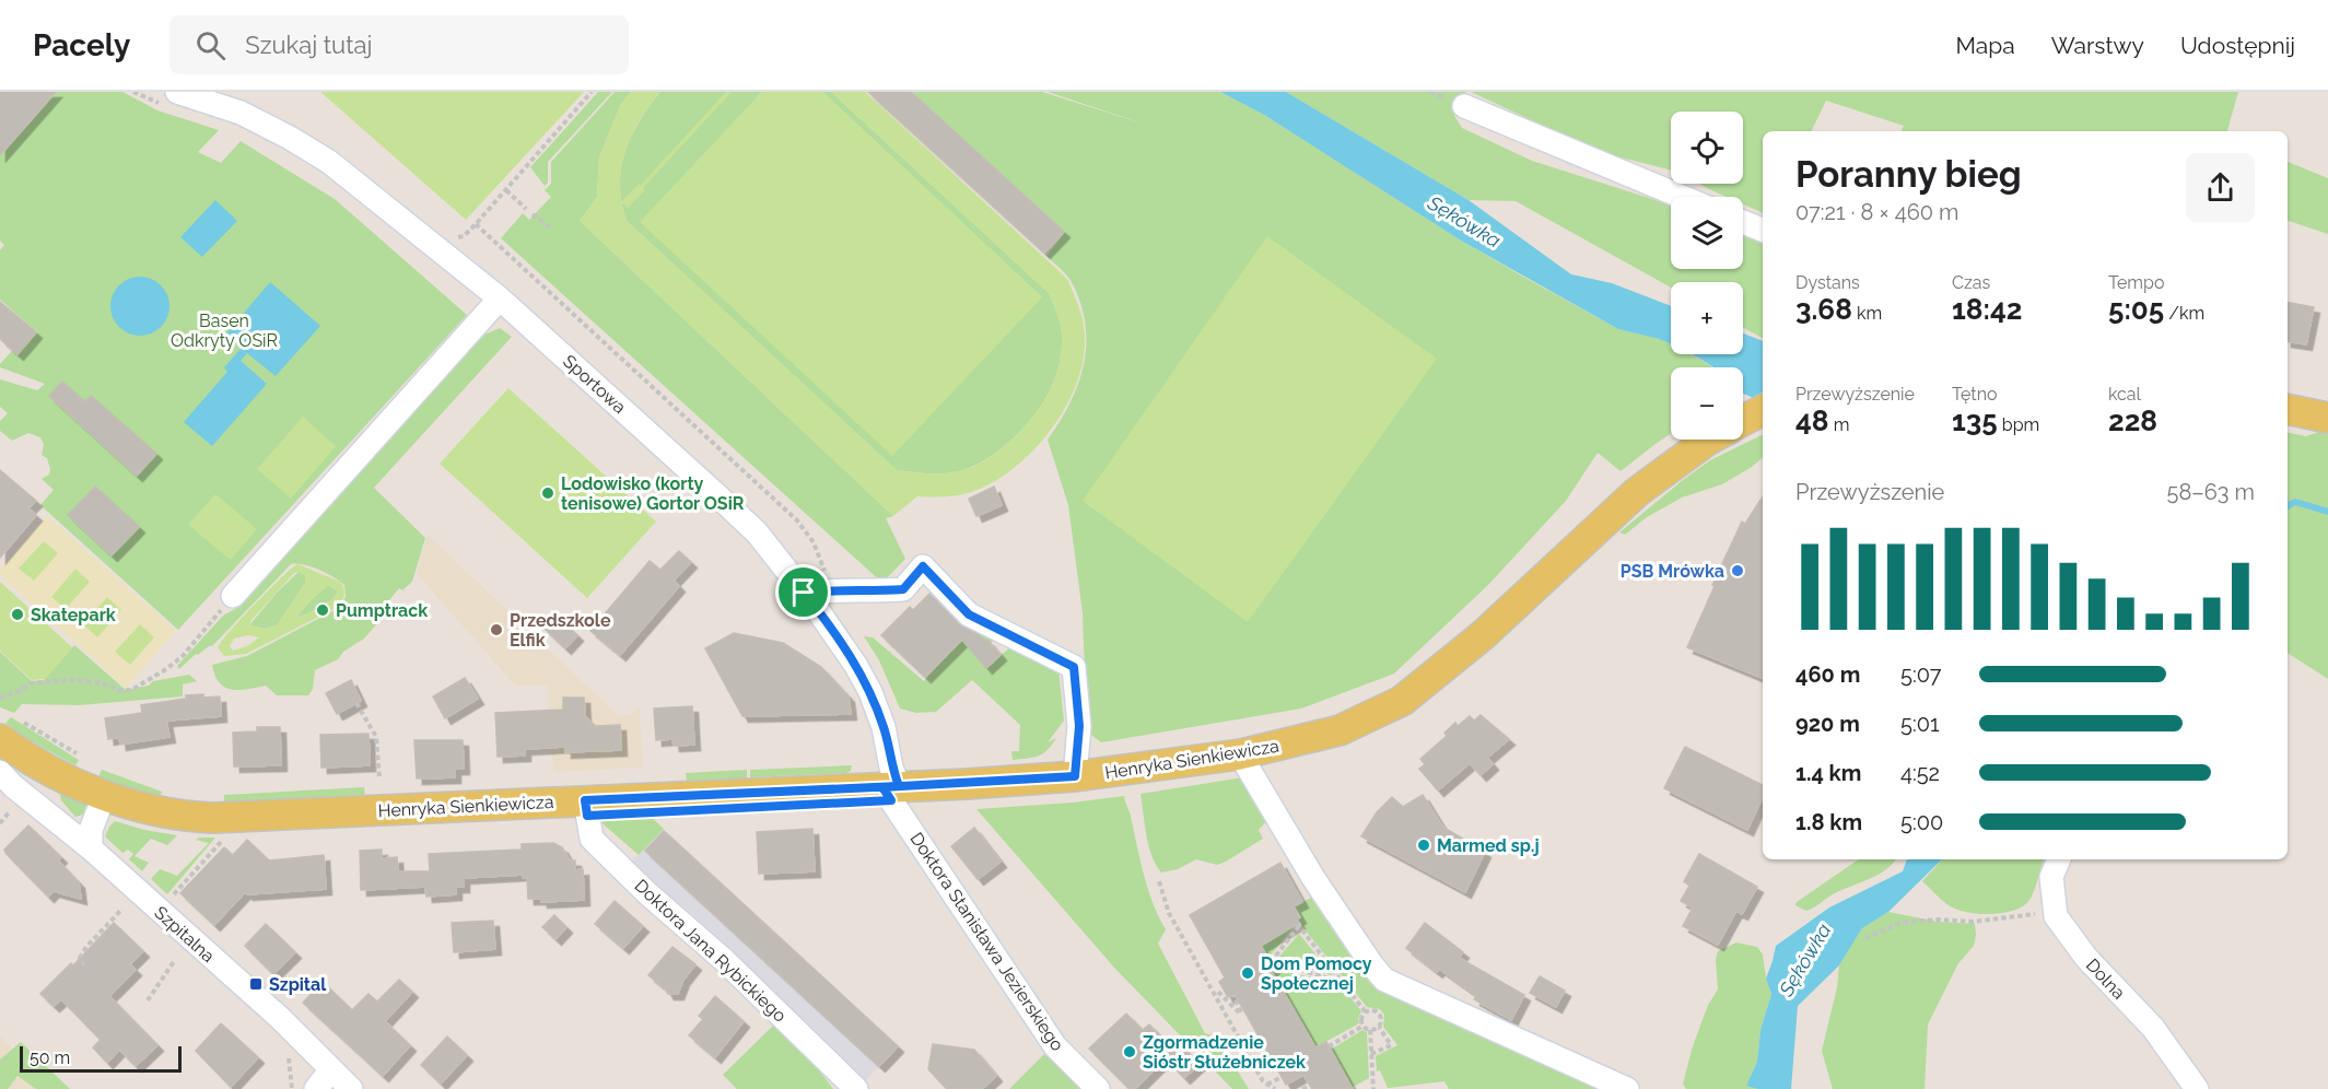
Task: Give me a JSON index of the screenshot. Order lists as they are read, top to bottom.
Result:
{
  "streets": {
    "main road": ["Henryka Sienkiewicza"],
    "street": [
      "Sportowa",
      "Szpitalna",
      "Doktora Stanisława Jezierskiego",
      "Doktora Jana Rybickiego",
      "Dolna"
    ]
  },
  "crossings": [
    ["Sportowa", "Henryka Sienkiewicza"],
    ["Sportowa", "Doktora Stanisława Jezierskiego"],
    ["Henryka Sienkiewicza", "Doktora Stanisława Jezierskiego"],
    ["Henryka Sienkiewicza", "Doktora Jana Rybickiego"]
  ],
  "water": ["Sękówka"],
  "parks": ["Basen Odkryty OSiR"],
  "places": {
    "other": [
      "Lodowisko (korty tenisowe) Gortor OSiR",
      "PSB Mrówka",
      "Pumptrack",
      "Skatepark",
      "Przedszkole Elfik",
      "Marmed sp.j",
      "Dom Pomocy Społecznej",
      "Zgormadzenie Sióstr Służebniczek"
    ],
    "transit": ["Szpital"]
  },
  "scale_bar": "50 m",
  "page": {
    "header": "Pacely",
    "search": "Szukaj tutaj",
    "nav": ["Mapa", "Warstwy", "Udostępnij"],
    "map_buttons": ["+", "−"],
    "heading": ["Poranny bieg", "07:21 · 8 × 460 m"],
    "stats": [
      ["Dystans", "3.68 km"],
      ["Czas", "18:42"],
      ["Tempo", "5:05 /km"],
      ["Przewyższenie", "48 m"],
      ["Tętno", "135 bpm"],
      ["kcal", "228"]
    ],
    "chart": ["Przewyższenie", "58–63 m"],
    "list": [
      {
        "name": "460 m",
        "note": "5:07"
      },
      {
        "name": "920 m",
        "note": "5:01"
      },
      {
        "name": "1.4 km",
        "note": "4:52"
      },
      {
        "name": "1.8 km",
        "note": "5:00"
      }
    ],
    "scale": "50 m"
  }
}
